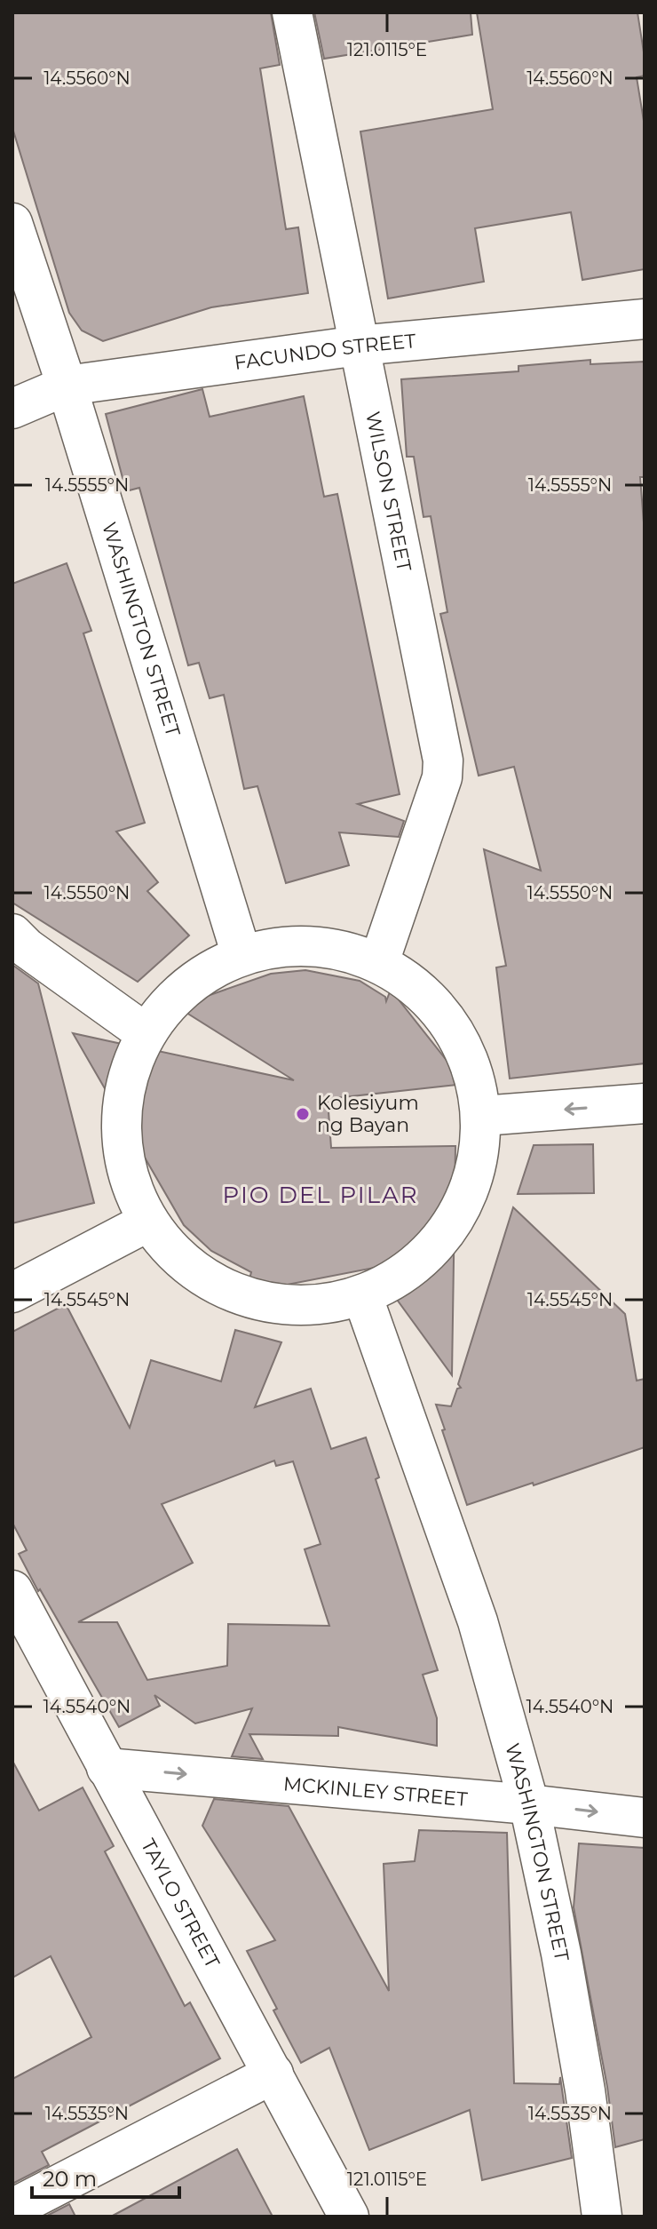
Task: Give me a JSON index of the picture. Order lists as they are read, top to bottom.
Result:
{
  "streets": {
    "street": [
      "FACUNDO STREET",
      "WILSON STREET",
      "WASHINGTON STREET",
      "MCKINLEY STREET",
      "TAYLO STREET"
    ]
  },
  "crossings": [
    ["FACUNDO STREET", "WILSON STREET"],
    ["FACUNDO STREET", "WASHINGTON STREET"],
    ["WASHINGTON STREET", "MCKINLEY STREET"],
    ["MCKINLEY STREET", "TAYLO STREET"]
  ],
  "one_way": ["MCKINLEY STREET"],
  "districts": ["PIO DEL PILAR"],
  "places": ["Kolesiyum ng Bayan"],
  "scale_bar": "20 m",
  "coordinates": [
    "121.0115°E",
    "14.5560°N",
    "14.5555°N",
    "14.5550°N",
    "14.5545°N",
    "14.5540°N",
    "14.5535°N"
  ]
}
